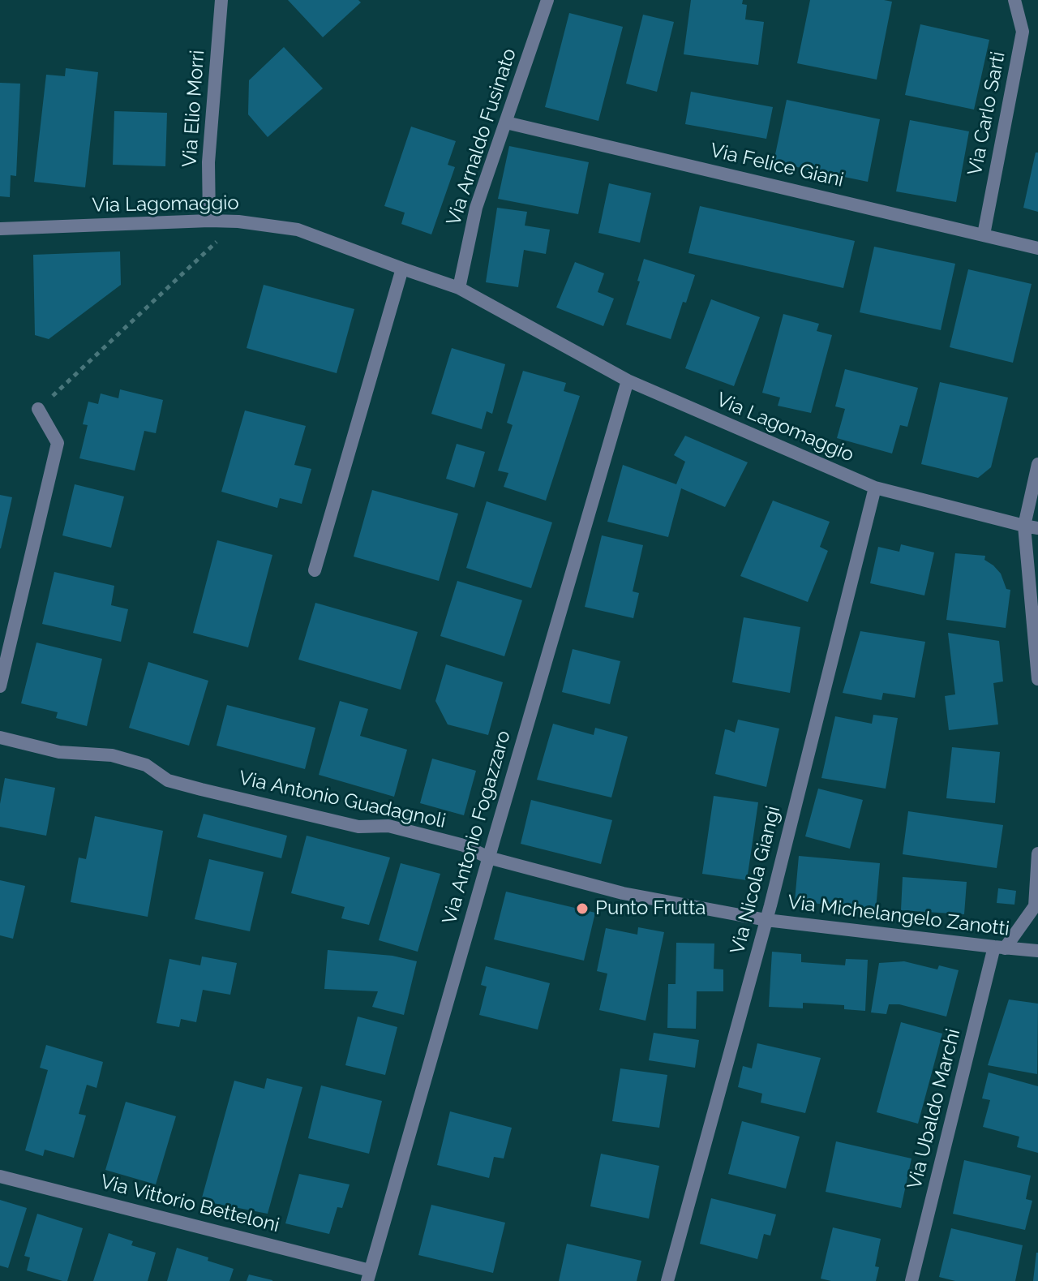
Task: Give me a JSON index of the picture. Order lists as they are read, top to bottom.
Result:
{
  "streets": {
    "street": [
      "Via Elio Morri",
      "Via Carlo Sarti",
      "Via Arnaldo Fusinato",
      "Via Felice Giani",
      "Via Lagomaggio",
      "Via Antonio Guadagnoli",
      "Via Antonio Fogazzaro",
      "Via Nicola Giangi",
      "Via Michelangelo Zanotti",
      "Via Ubaldo Marchi",
      "Via Vittorio Betteloni"
    ]
  },
  "crossings": [
    ["Via Elio Morri", "Via Lagomaggio"],
    ["Via Carlo Sarti", "Via Felice Giani"],
    ["Via Arnaldo Fusinato", "Via Felice Giani"],
    ["Via Arnaldo Fusinato", "Via Lagomaggio"],
    ["Via Lagomaggio", "Via Antonio Fogazzaro"],
    ["Via Lagomaggio", "Via Nicola Giangi"],
    ["Via Antonio Guadagnoli", "Via Antonio Fogazzaro"],
    ["Via Antonio Guadagnoli", "Via Michelangelo Zanotti"],
    ["Via Antonio Fogazzaro", "Via Michelangelo Zanotti"],
    ["Via Antonio Fogazzaro", "Via Vittorio Betteloni"],
    ["Via Nicola Giangi", "Via Michelangelo Zanotti"],
    ["Via Michelangelo Zanotti", "Via Ubaldo Marchi"]
  ],
  "places": ["Punto Frutta"]
}
